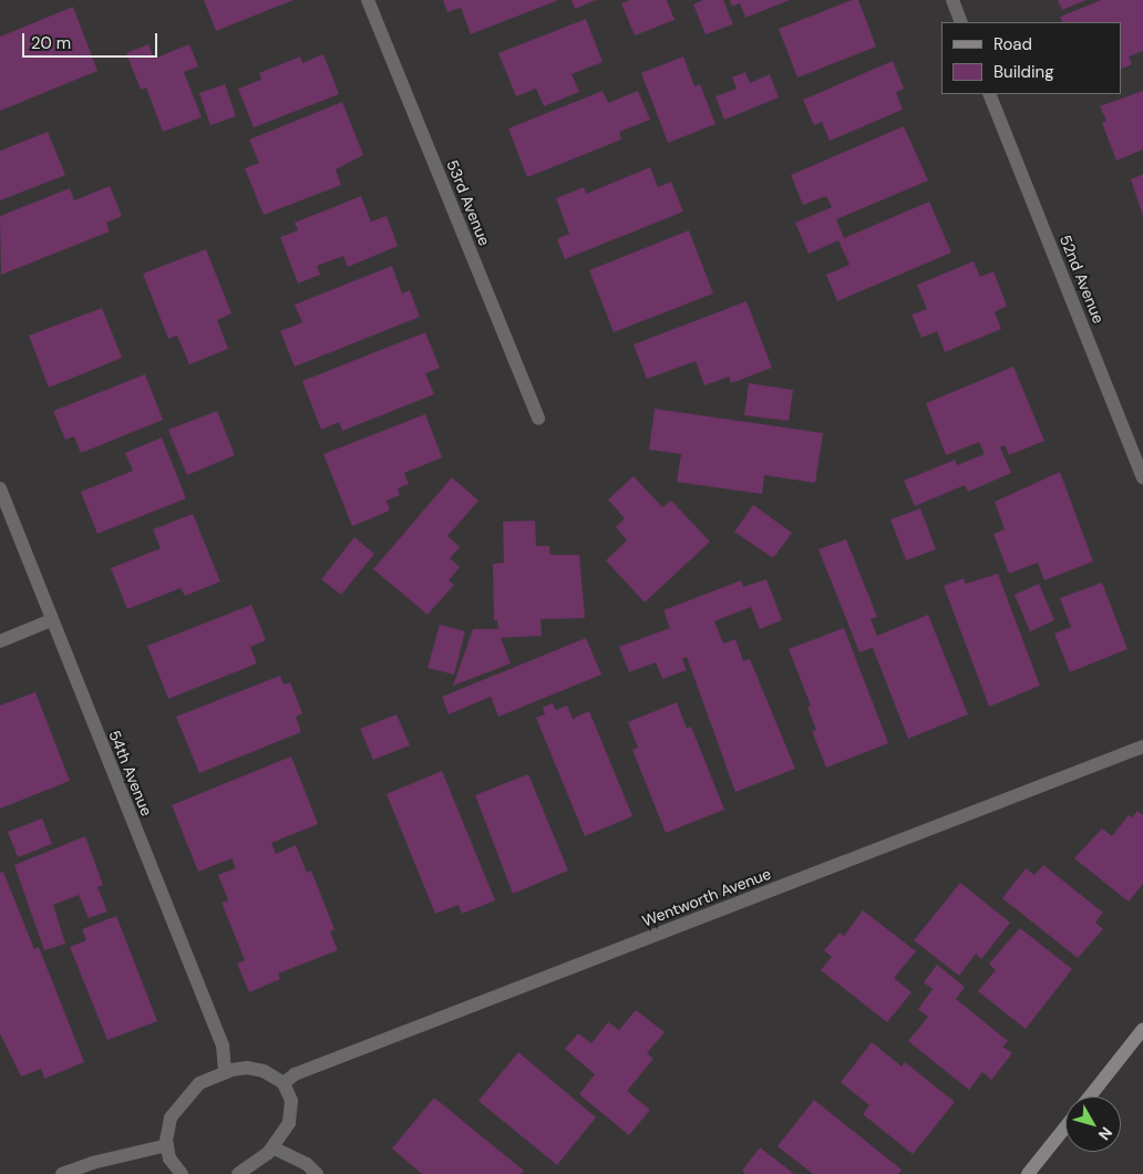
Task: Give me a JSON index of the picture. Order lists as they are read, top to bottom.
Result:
{
  "streets": {
    "street": [
      "53rd Avenue",
      "52nd Avenue",
      "54th Avenue",
      "Wentworth Avenue"
    ]
  },
  "legend": ["Road", "Building"],
  "scale_bar": "20 m",
  "north": "bottom right"
}
